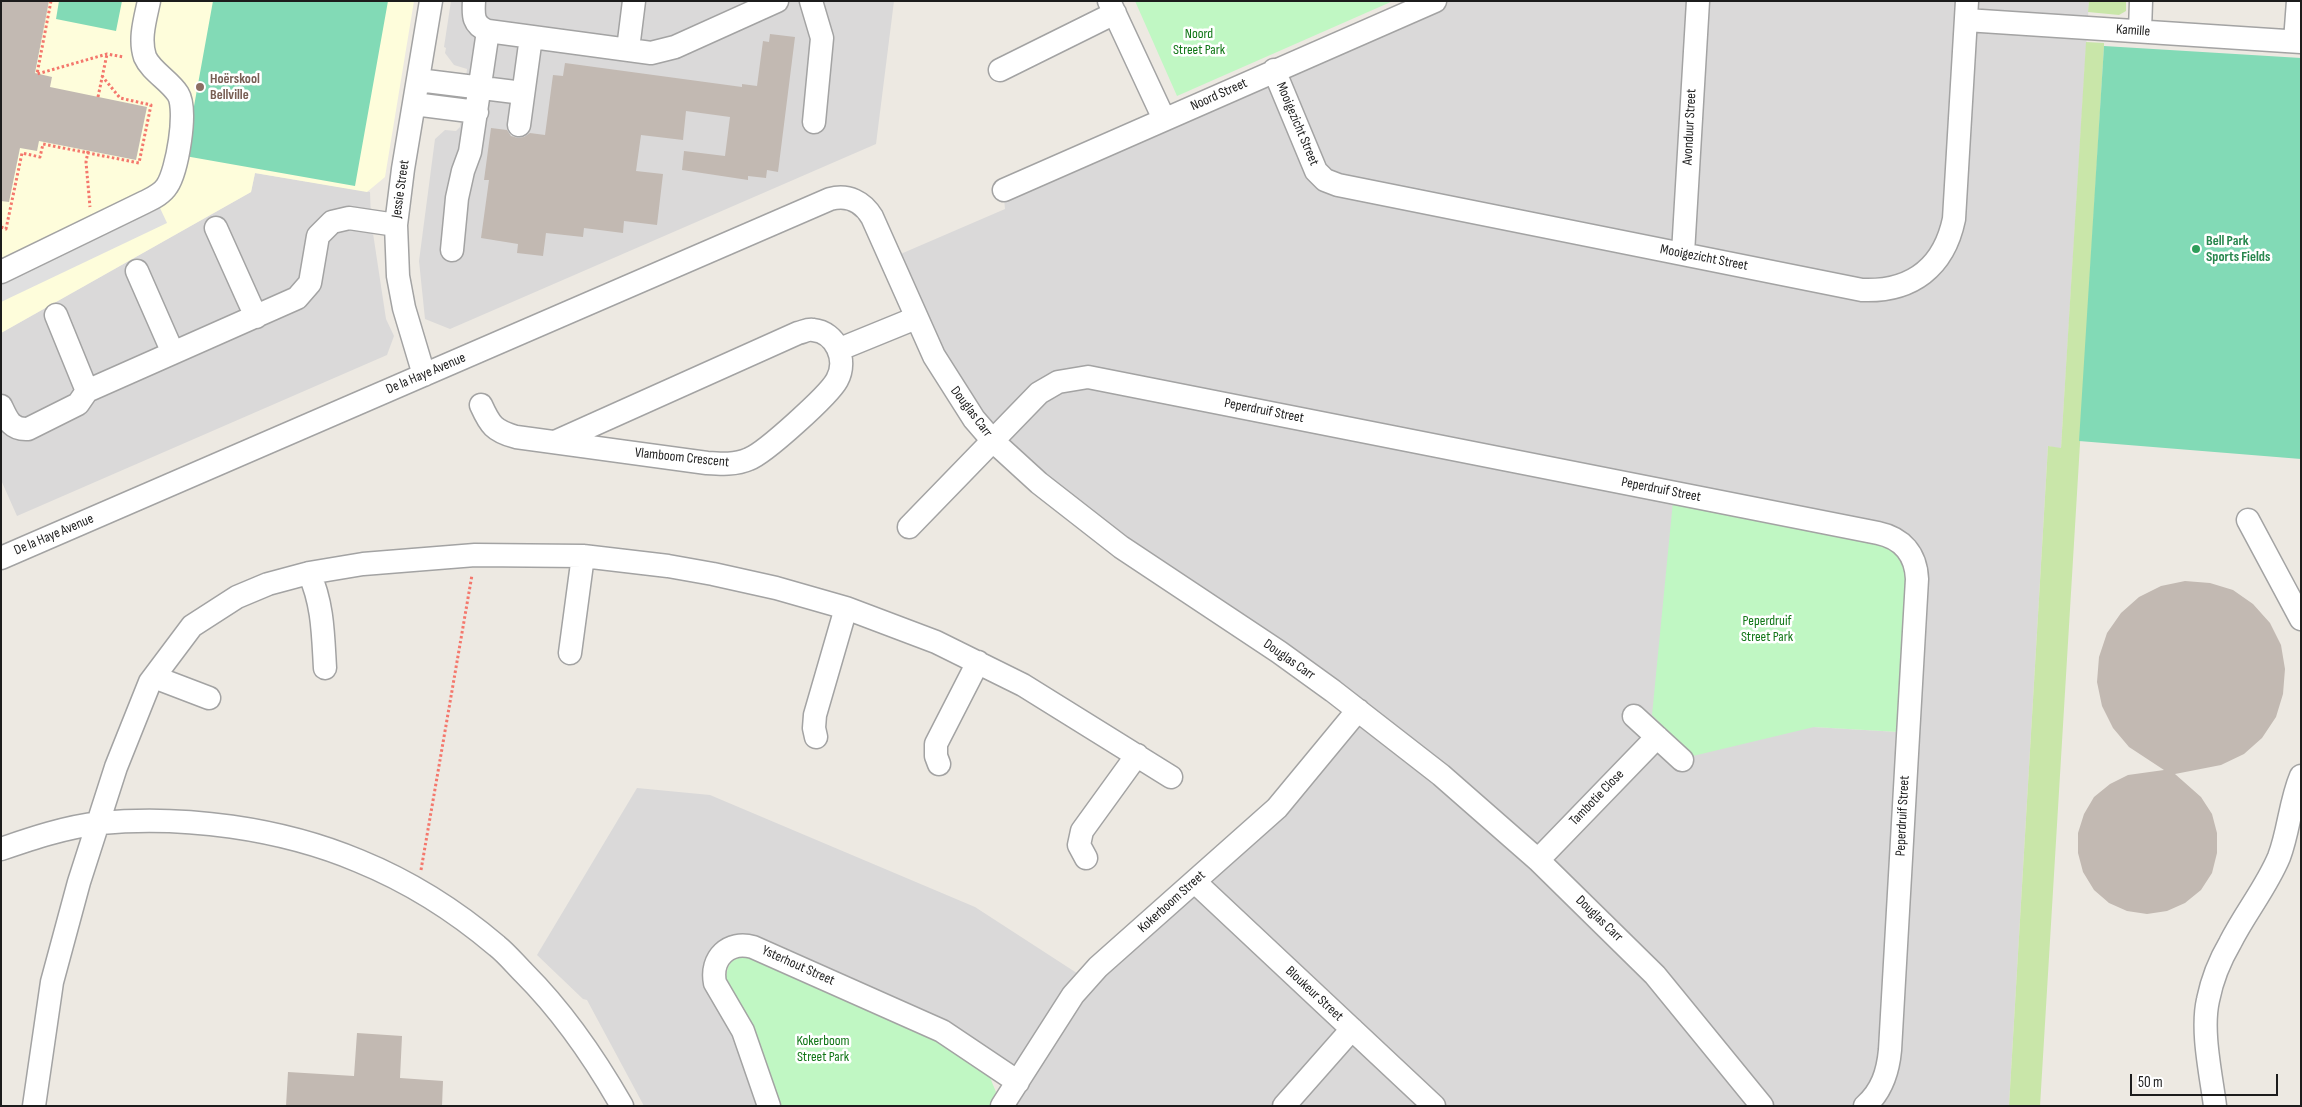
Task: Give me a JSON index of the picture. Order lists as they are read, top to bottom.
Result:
{
  "streets": {
    "street": [
      "Kamille",
      "Noord Street",
      "Mooigezicht Street",
      "Avonduur Street",
      "Jessie Street",
      "De la Haye Avenue",
      "Peperdruif Street",
      "Douglas Carr",
      "Vlamboom Crescent",
      "Tambotie Close",
      "Kokerboom Street",
      "Ysterhout Street",
      "Bloukeur Street"
    ]
  },
  "crossings": [
    ["Kamille", "Mooigezicht Street"],
    ["Noord Street", "Mooigezicht Street"],
    ["Mooigezicht Street", "Avonduur Street"],
    ["Jessie Street", "De la Haye Avenue"],
    ["De la Haye Avenue", "Douglas Carr"],
    ["Peperdruif Street", "Douglas Carr"],
    ["Douglas Carr", "Tambotie Close"],
    ["Douglas Carr", "Kokerboom Street"],
    ["Kokerboom Street", "Ysterhout Street"],
    ["Kokerboom Street", "Bloukeur Street"]
  ],
  "parks": ["Noord Street Park", "Peperdruif Street Park", "Kokerboom Street Park"],
  "places": ["Hoërskool Bellville", "Bell Park Sports Fields"],
  "scale_bar": "50 m"
}
